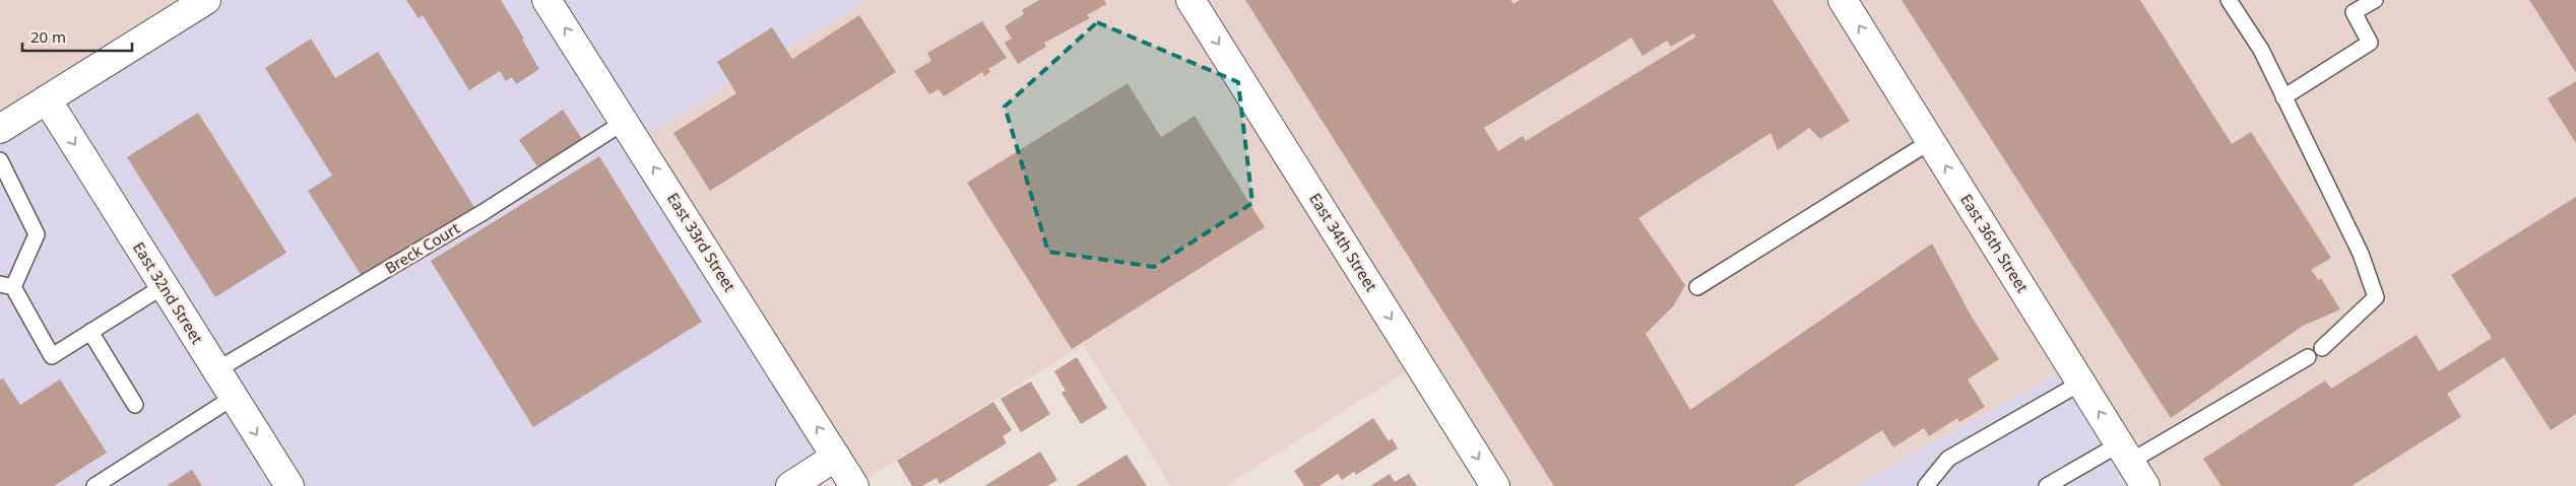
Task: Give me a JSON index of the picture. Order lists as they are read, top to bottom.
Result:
{
  "streets": {
    "street": [
      "East 33rd Street",
      "East 34th Street",
      "East 36th Street",
      "East 32nd Street"
    ],
    "lane": ["Breck Court"]
  },
  "crossings": [
    ["East 33rd Street", "Breck Court"],
    ["Breck Court", "East 32nd Street"]
  ],
  "one_way": [
    "East 33rd Street",
    "East 34th Street",
    "East 36th Street",
    "East 32nd Street"
  ],
  "scale_bar": "20 m"
}
